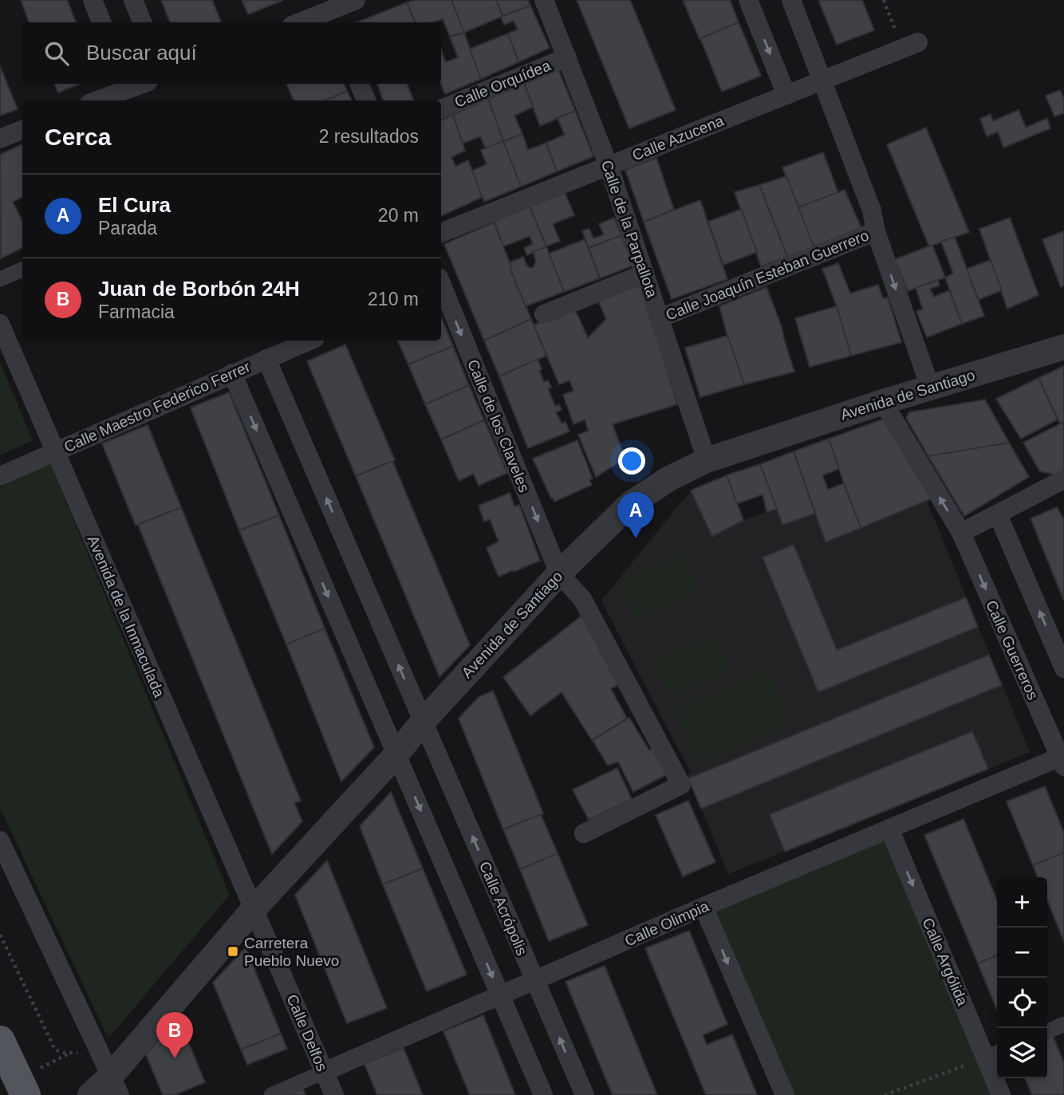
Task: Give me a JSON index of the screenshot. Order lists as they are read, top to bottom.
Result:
{
  "streets": {
    "street": [
      "Calle Orquídea",
      "Calle Azucena",
      "Calle de la Parpallota",
      "Calle Joaquín Esteban Guerrero",
      "Avenida de Santiago",
      "Calle Maestro Federico Ferrer",
      "Calle de los Claveles",
      "Avenida de la Inmaculada",
      "Calle Guerreros",
      "Calle Acrópolis",
      "Calle Olimpia",
      "Calle Argólida",
      "Calle Delfos"
    ]
  },
  "crossings": [
    ["Calle Orquídea", "Calle de la Parpallota"],
    ["Calle Azucena", "Calle de la Parpallota"],
    ["Calle de la Parpallota", "Calle Joaquín Esteban Guerrero"],
    ["Calle de la Parpallota", "Avenida de Santiago"],
    ["Avenida de Santiago", "Calle de los Claveles"],
    ["Avenida de Santiago", "Avenida de la Inmaculada"],
    ["Avenida de Santiago", "Calle Guerreros"],
    ["Avenida de Santiago", "Calle Acrópolis"],
    ["Avenida de Santiago", "Calle Delfos"],
    ["Calle Maestro Federico Ferrer", "Avenida de la Inmaculada"],
    ["Calle Maestro Federico Ferrer", "Calle Acrópolis"],
    ["Avenida de la Inmaculada", "Calle Delfos"],
    ["Calle Guerreros", "Calle Olimpia"],
    ["Calle Acrópolis", "Calle Olimpia"],
    ["Calle Olimpia", "Calle Argólida"],
    ["Calle Olimpia", "Calle Delfos"]
  ],
  "one_way": ["Calle de los Claveles", "Calle Argólida"],
  "places": {
    "transit": ["Carretera Pueblo Nuevo"]
  },
  "page": {
    "search": "Buscar aquí",
    "heading": ["Cerca", "2 resultados"],
    "list": [
      {
        "mark": "A",
        "name": "El Cura",
        "note": "Parada",
        "value": "20 m"
      },
      {
        "mark": "B",
        "name": "Juan de Borbón 24H",
        "note": "Farmacia",
        "value": "210 m"
      }
    ],
    "pins": ["A", "B"],
    "map_buttons": ["+", "−"]
  }
}
